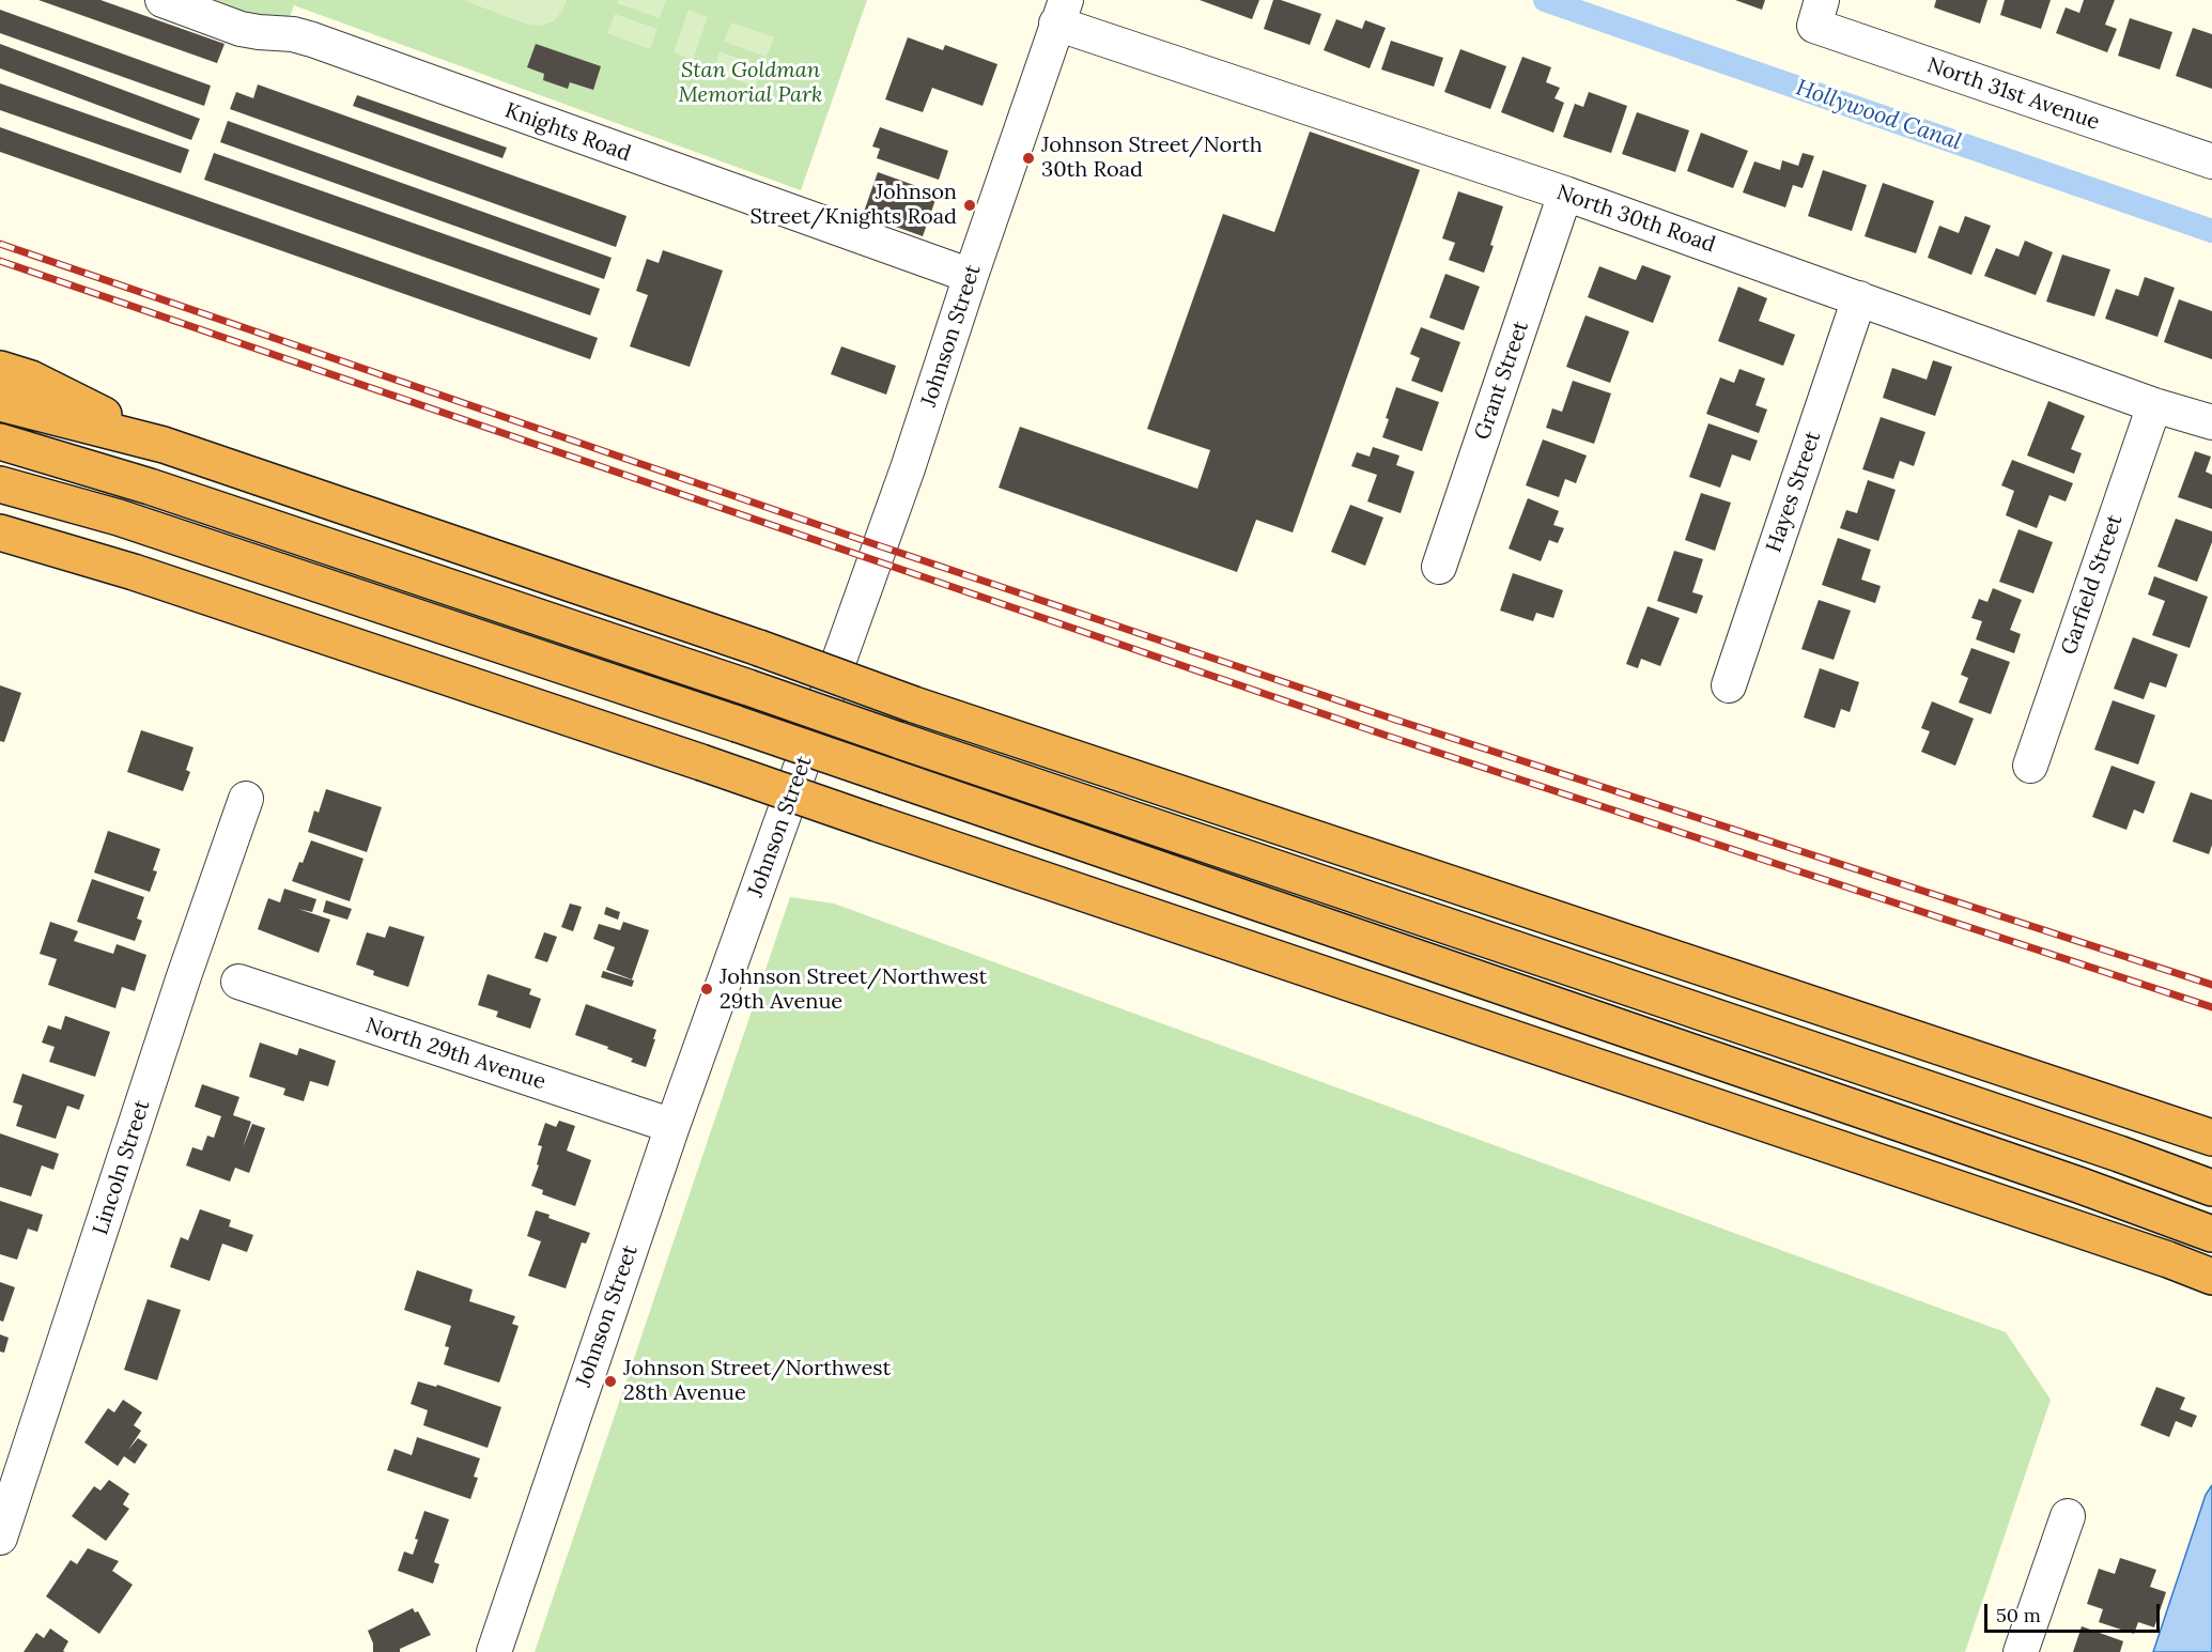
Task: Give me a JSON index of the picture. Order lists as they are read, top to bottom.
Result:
{
  "streets": {
    "street": [
      "North 31st Avenue",
      "Knights Road",
      "North 30th Road",
      "Johnson Street",
      "Grant Street",
      "Hayes Street",
      "Garfield Street",
      "North 29th Avenue",
      "Lincoln Street"
    ]
  },
  "crossings": [
    ["Knights Road", "Johnson Street"],
    ["North 30th Road", "Johnson Street"],
    ["North 30th Road", "Grant Street"],
    ["North 30th Road", "Hayes Street"],
    ["North 30th Road", "Garfield Street"],
    ["Johnson Street", "North 29th Avenue"]
  ],
  "water": ["Hollywood Canal"],
  "parks": ["Stan Goldman Memorial Park"],
  "places": [
    "Johnson Street/North 30th Road",
    "Johnson Street/Knights Road",
    "Johnson Street/Northwest 29th Avenue",
    "Johnson Street/Northwest 28th Avenue"
  ],
  "scale_bar": "50 m"
}
